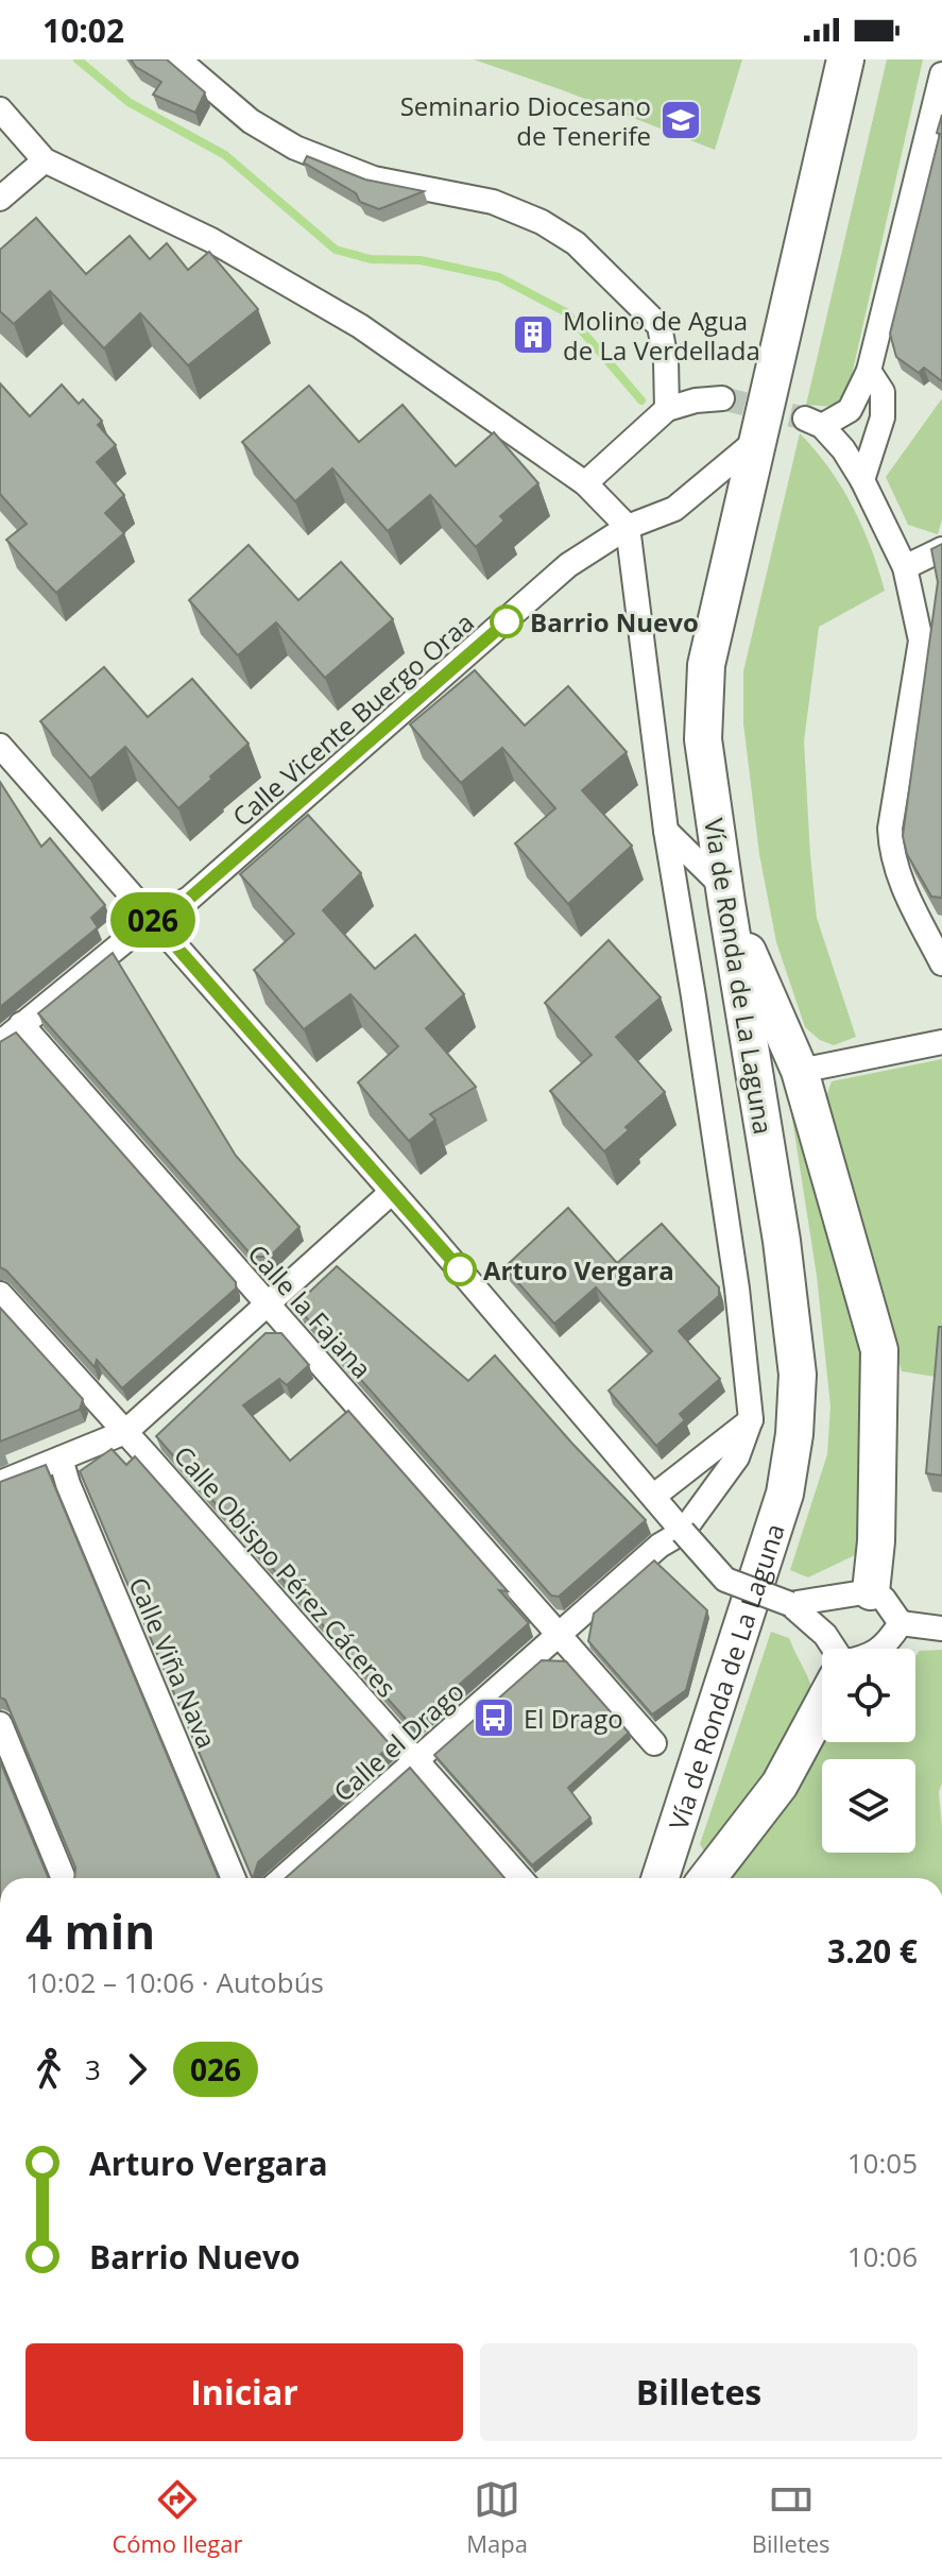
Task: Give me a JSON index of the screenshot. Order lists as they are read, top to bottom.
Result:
{
  "streets": {
    "main road": ["Vía de Ronda de La Laguna"],
    "street": [
      "Calle Vicente Buergo Oraa",
      "Calle la Fajana",
      "Calle Obispo Pérez Cáceres",
      "Calle Viña Nava",
      "Calle el Drago"
    ]
  },
  "crossings": [
    ["Calle Vicente Buergo Oraa", "Vía de Ronda de La Laguna"],
    ["Calle Vicente Buergo Oraa", "Calle la Fajana"],
    ["Calle la Fajana", "Calle el Drago"],
    ["Calle Obispo Pérez Cáceres", "Calle el Drago"]
  ],
  "places": {
    "school or university": ["Seminario Diocesano de Tenerife"],
    "building": ["Molino de Agua de La Verdellada"],
    "other": ["Barrio Nuevo", "Arturo Vergara"],
    "bus stop": ["El Drago"]
  },
  "lines": ["bus line 026"],
  "page": {
    "status": "10:02",
    "on_map": "026",
    "heading": ["4 min", "10:02 – 10:06 · Autobús", "3.20 €"],
    "legs": ["3", "026"],
    "list": [
      {
        "name": "Arturo Vergara",
        "value": "10:05"
      },
      {
        "name": "Barrio Nuevo",
        "value": "10:06"
      }
    ],
    "buttons": ["Iniciar", "Billetes"],
    "tabs": ["Cómo llegar", "Mapa", "Billetes"]
  }
}
